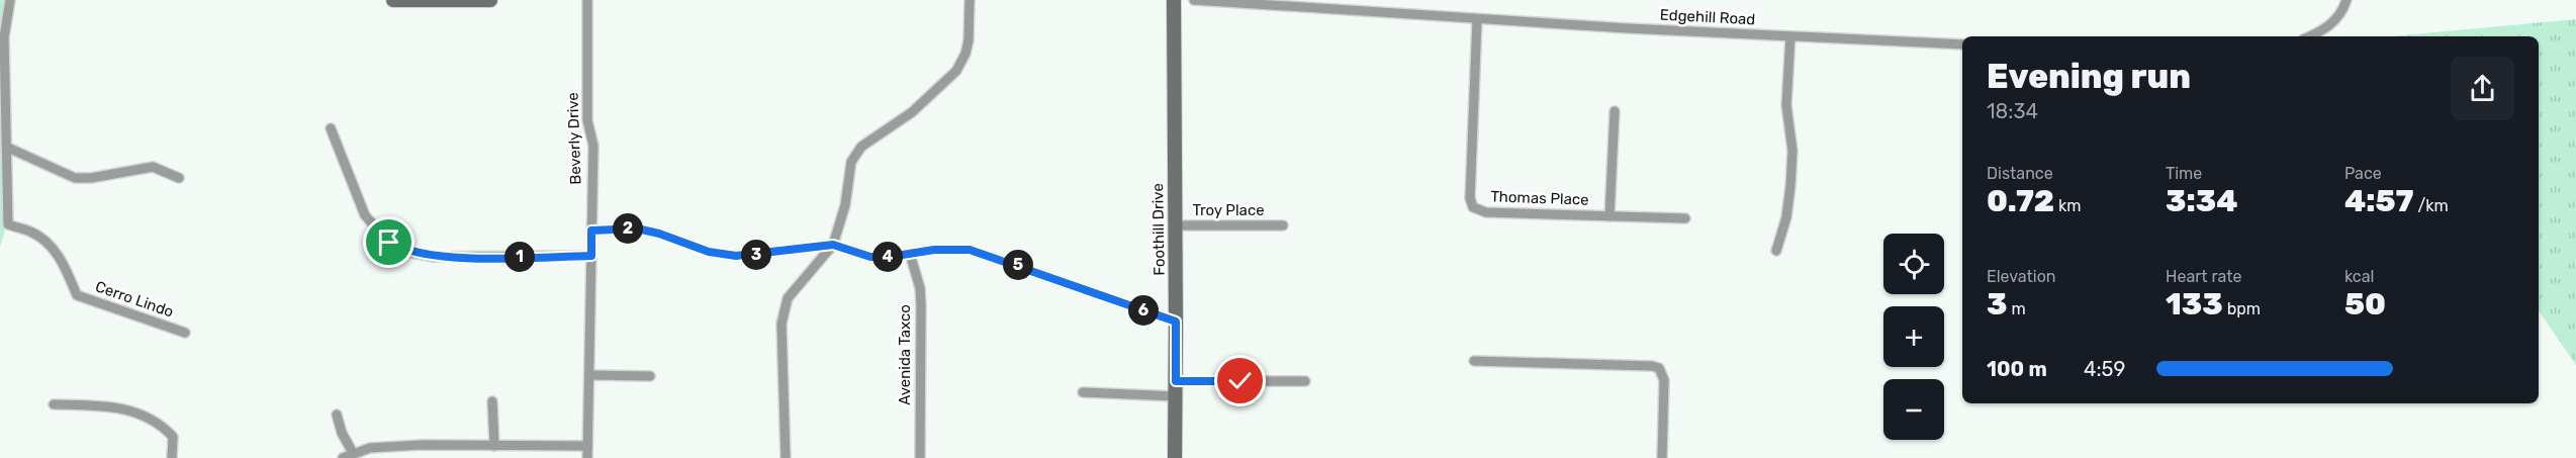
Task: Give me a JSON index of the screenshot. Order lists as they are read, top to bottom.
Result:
{
  "streets": {
    "street": [
      "Edgehill Road",
      "Beverly Drive",
      "Thomas Place",
      "Troy Place",
      "Foothill Drive",
      "Cerro Lindo",
      "Avenida Taxco"
    ]
  },
  "crossings": [
    ["Edgehill Road", "Thomas Place"],
    ["Troy Place", "Foothill Drive"]
  ],
  "page": {
    "heading": ["Evening run", "18:34"],
    "stats": [
      ["Distance", "0.72 km"],
      ["Time", "3:34"],
      ["Pace", "4:57 /km"],
      ["Elevation", "3 m"],
      ["Heart rate", "133 bpm"],
      ["kcal", "50"]
    ],
    "pins": [
      "2",
      "3",
      "1",
      "4",
      "5",
      "6"
    ],
    "map_buttons": ["+", "−"],
    "list": [
      {
        "name": "100 m",
        "note": "4:59"
      }
    ]
  }
}
